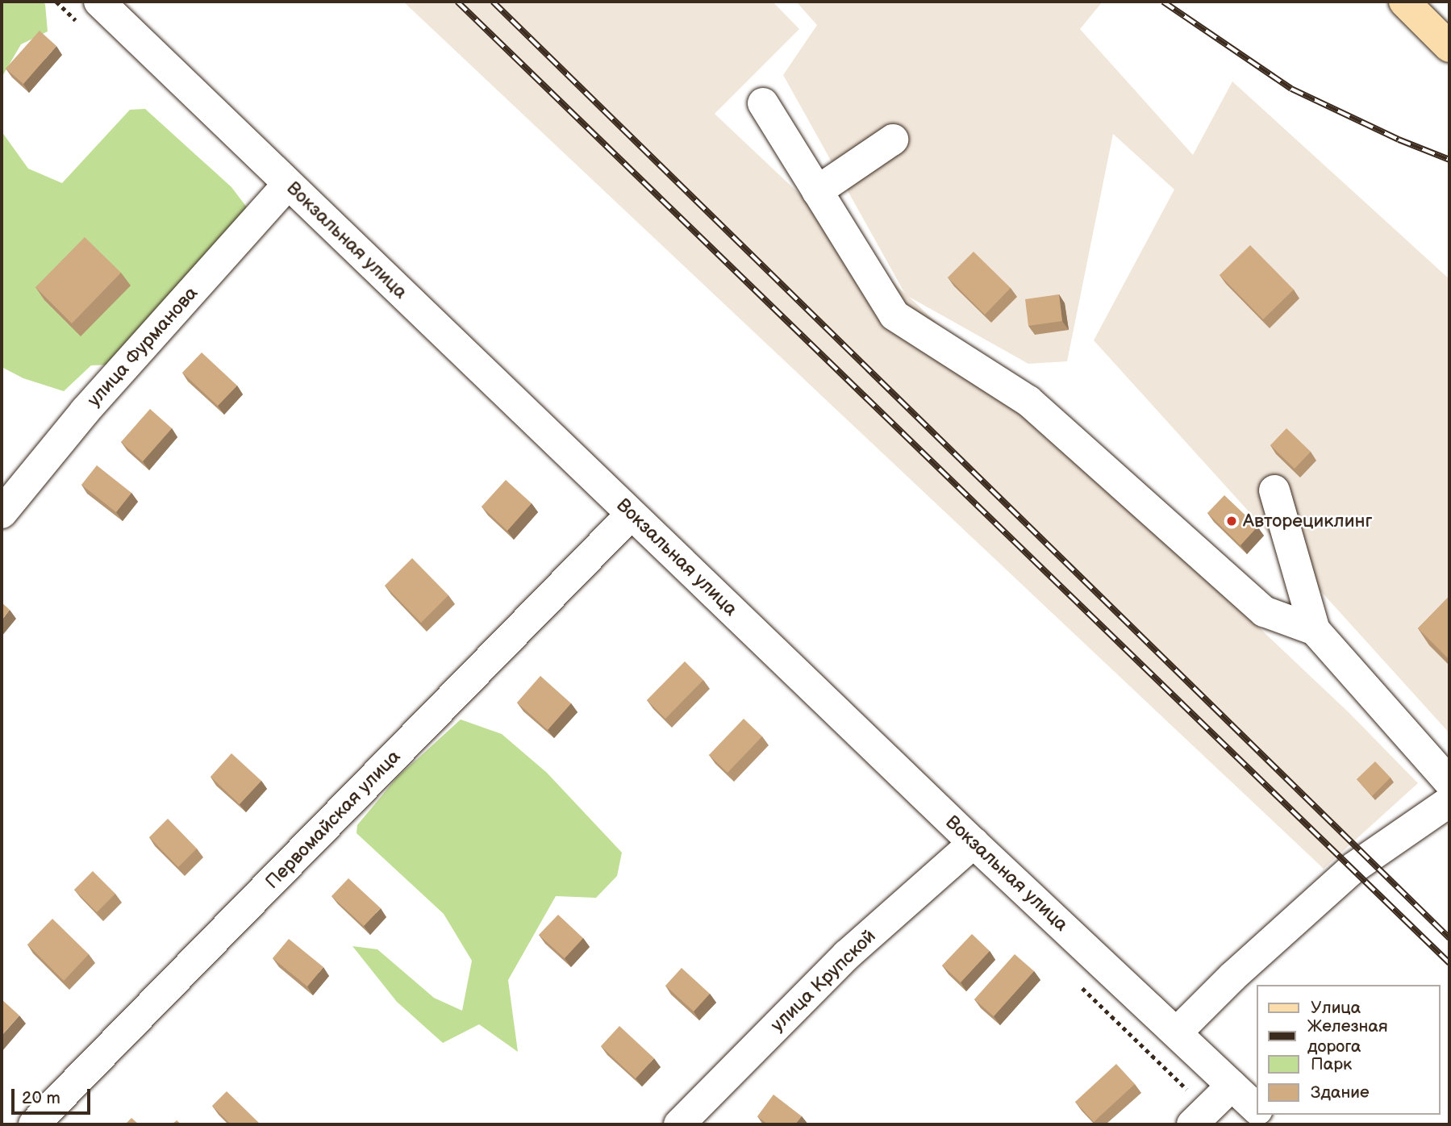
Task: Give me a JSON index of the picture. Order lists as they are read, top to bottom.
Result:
{
  "streets": {
    "street": [
      "Вокзальная улица",
      "улица Фурманова",
      "Первомайская улица",
      "улица Крупской"
    ]
  },
  "crossings": [
    ["Вокзальная улица", "улица Фурманова"],
    ["Вокзальная улица", "Первомайская улица"],
    ["Вокзальная улица", "улица Крупской"]
  ],
  "places": ["Авторециклинг"],
  "legend": [
    "Улица",
    "Железная дорога",
    "Парк",
    "Здание"
  ],
  "scale_bar": "20 m"
}
